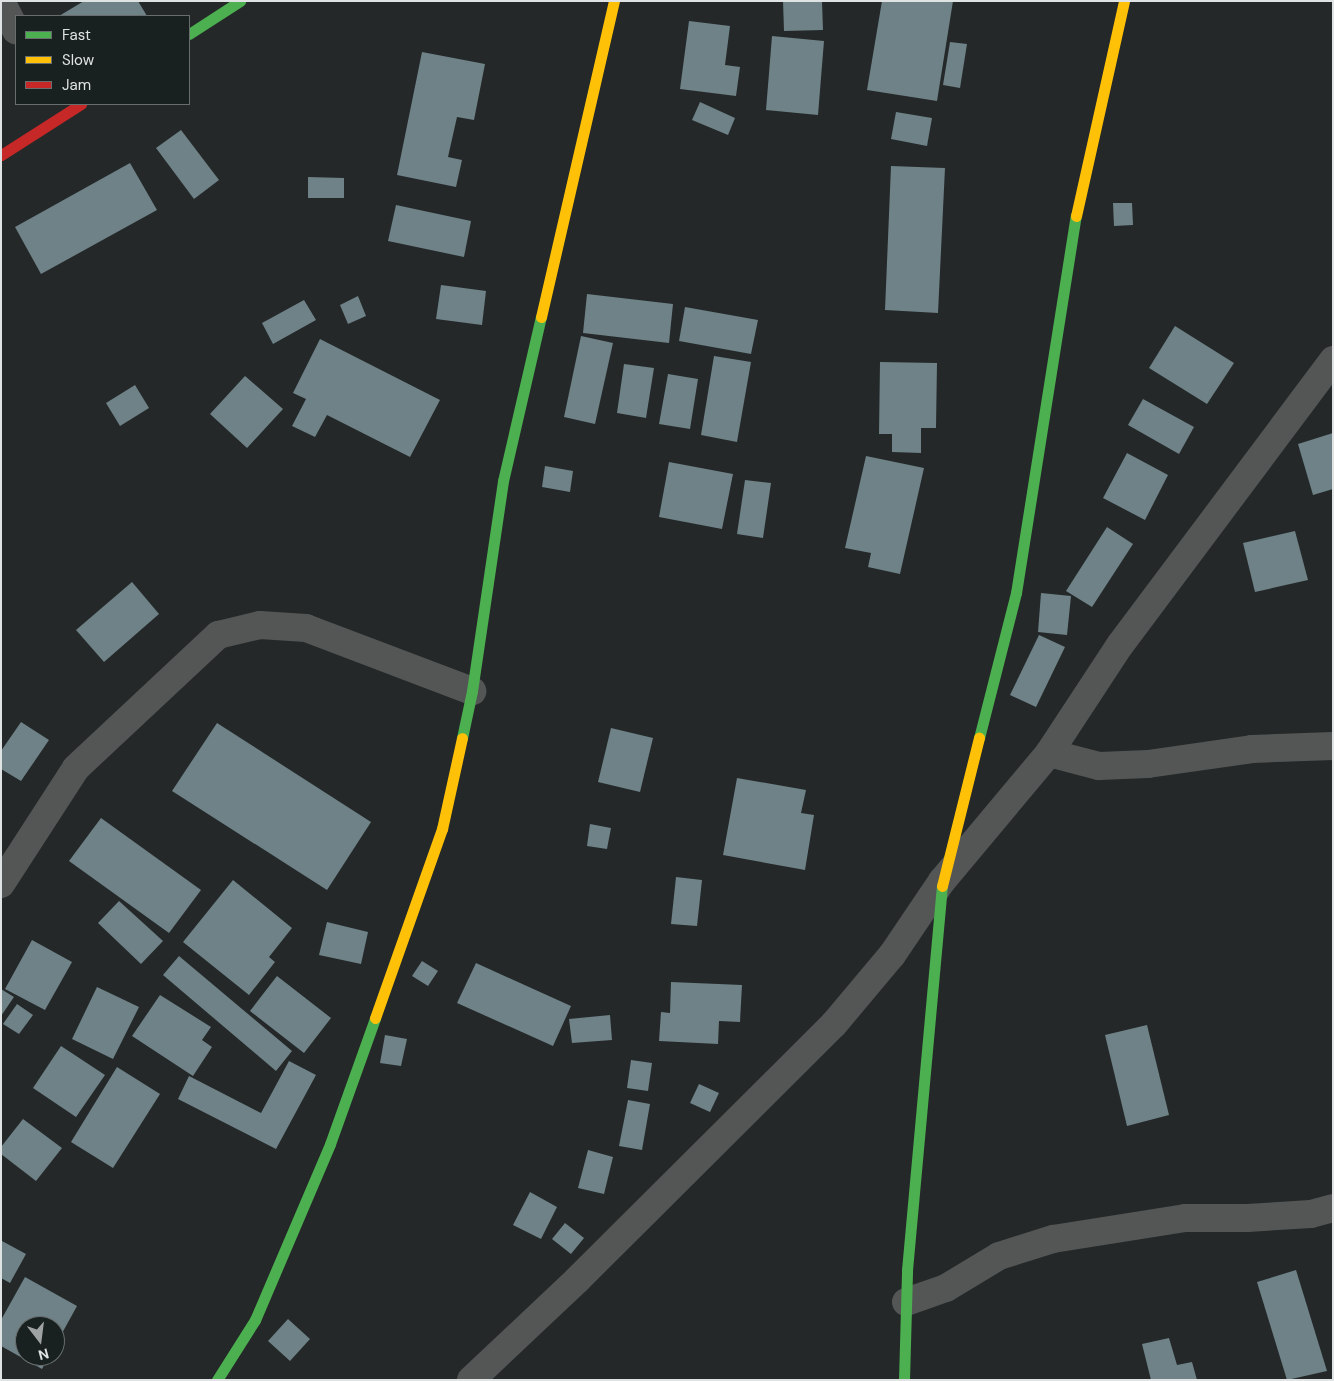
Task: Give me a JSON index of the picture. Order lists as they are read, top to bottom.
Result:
{
  "legend": ["Fast", "Slow", "Jam"],
  "north": "bottom"
}
